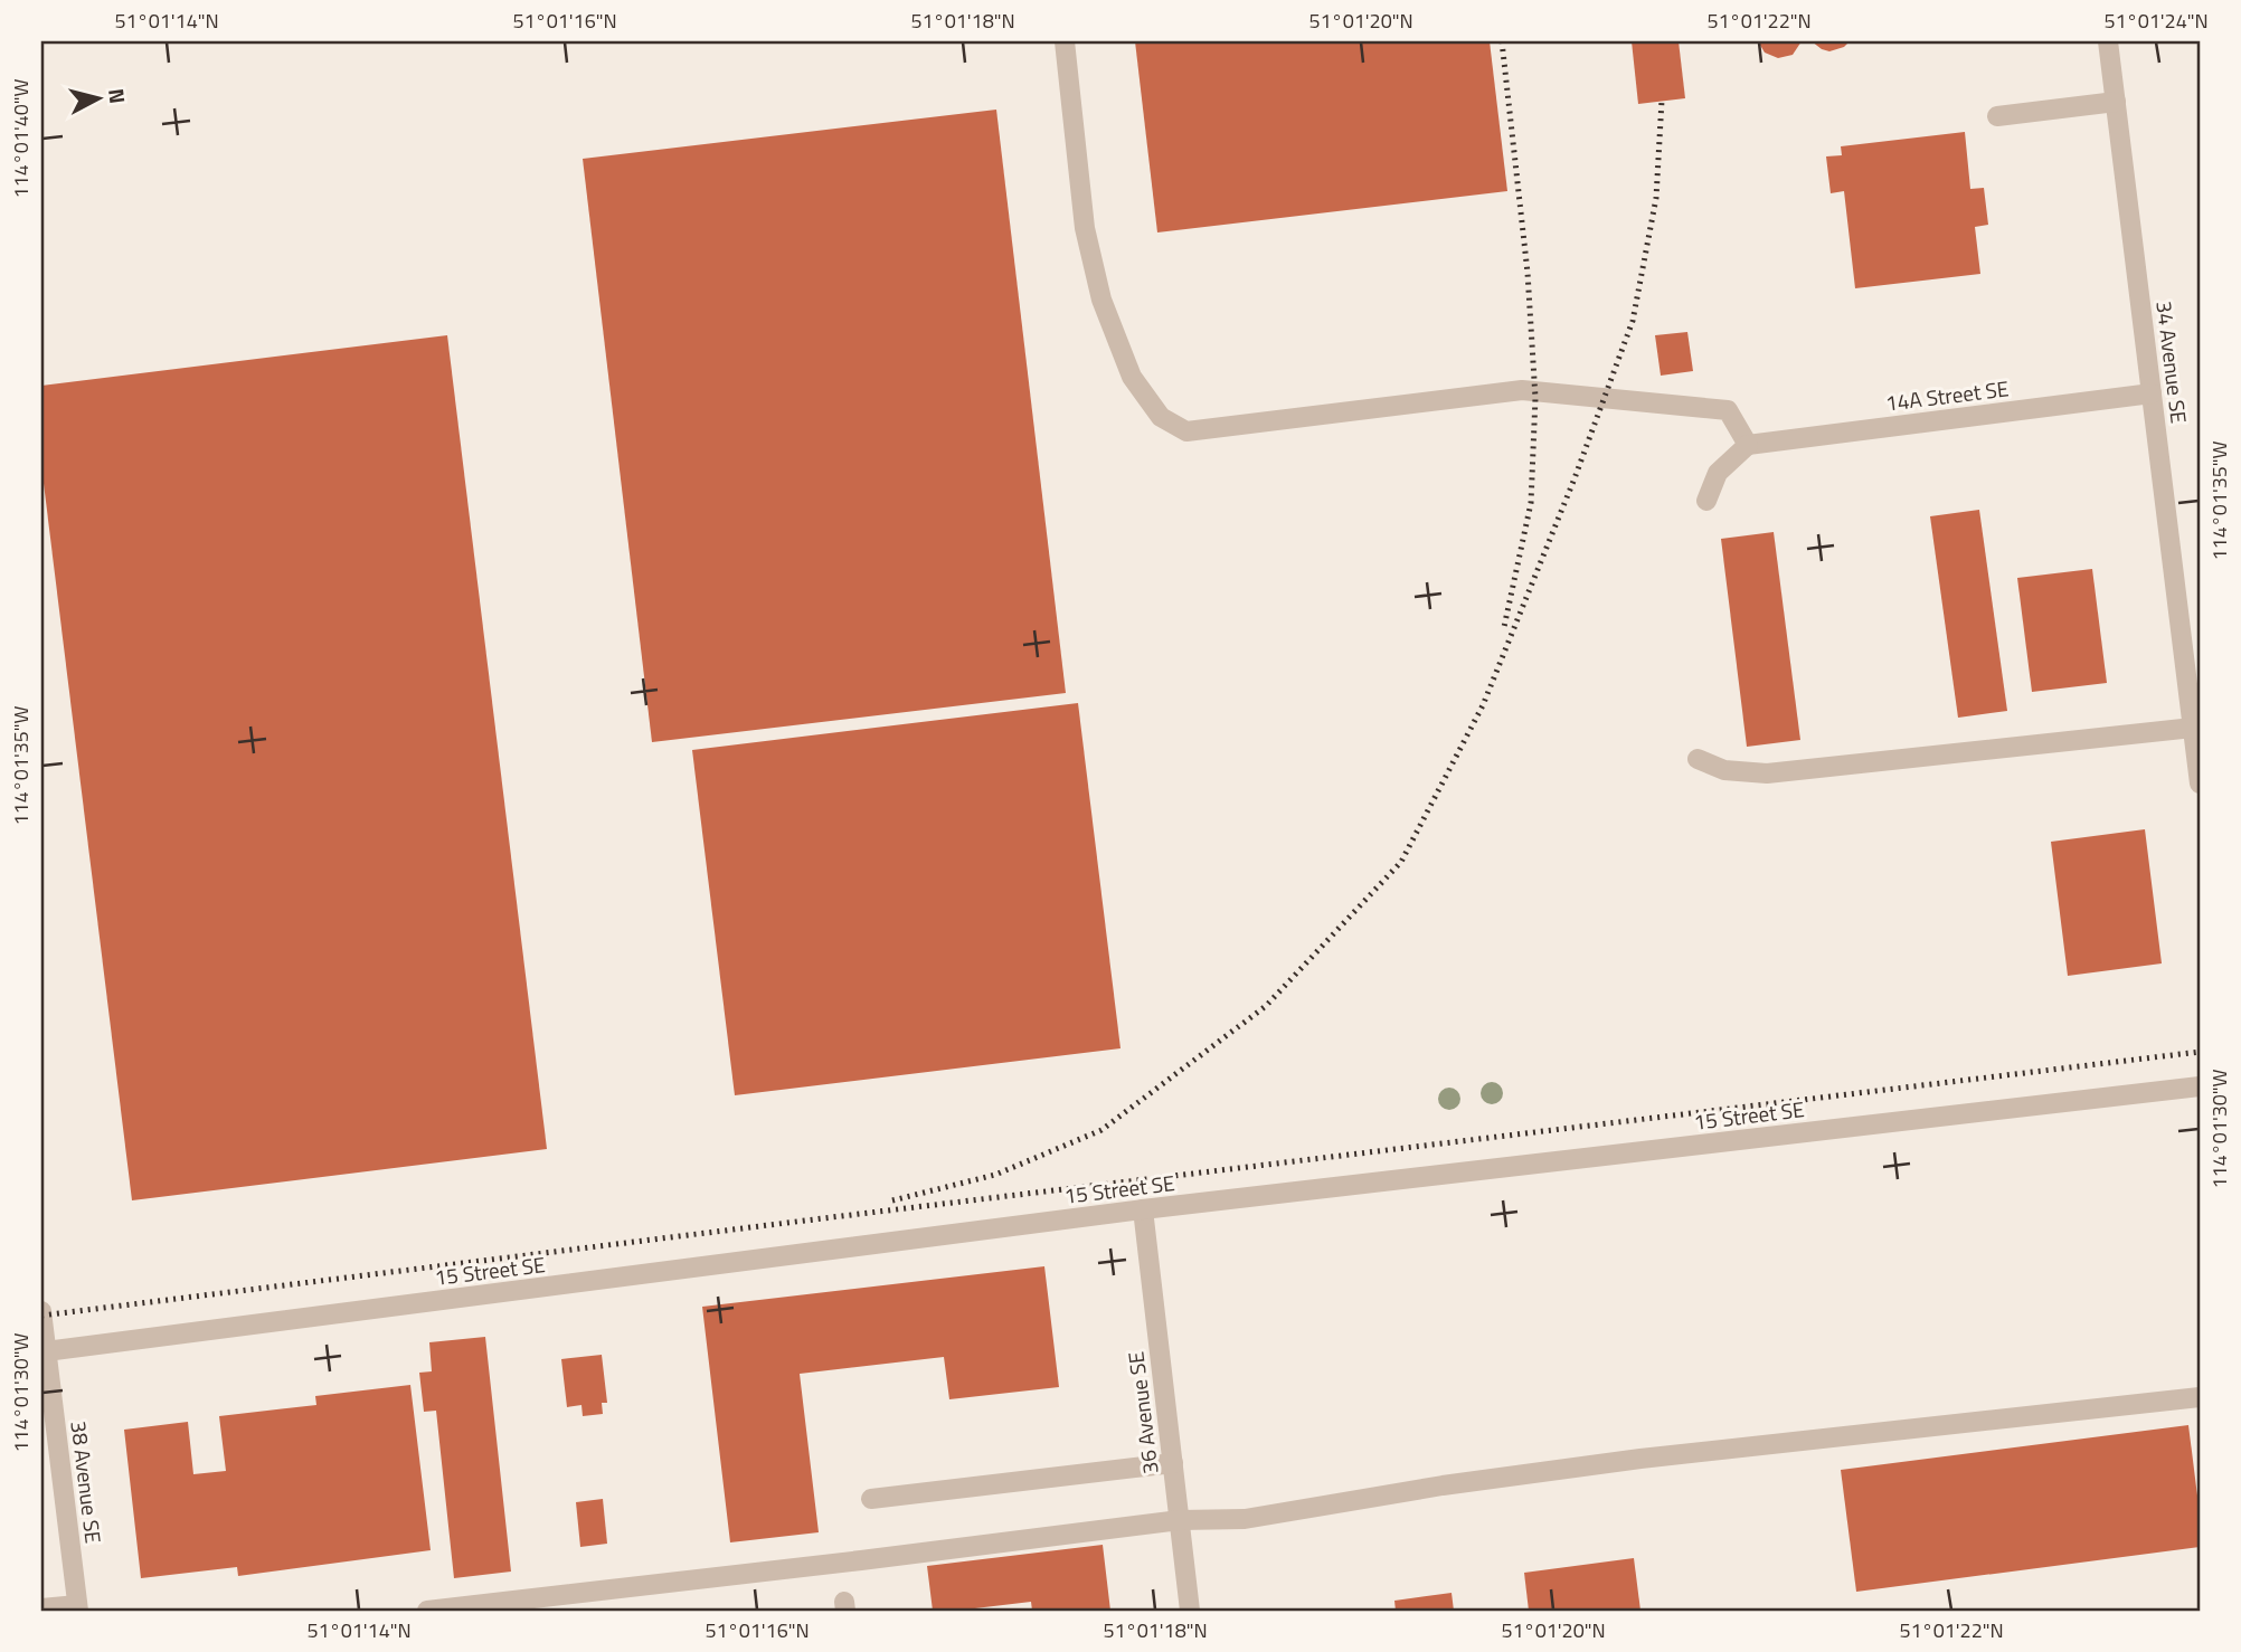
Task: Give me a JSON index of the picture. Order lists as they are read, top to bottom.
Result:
{
  "streets": {
    "street": [
      "34 Avenue SE",
      "14A Street SE",
      "15 Street SE",
      "36 Avenue SE",
      "38 Avenue SE"
    ]
  },
  "crossings": [
    ["34 Avenue SE", "14A Street SE"],
    ["15 Street SE", "36 Avenue SE"],
    ["15 Street SE", "38 Avenue SE"]
  ],
  "north": "right",
  "coordinates": [
    "51°01'14\"N",
    "51°01'16\"N",
    "51°01'18\"N",
    "51°01'20\"N",
    "51°01'22\"N",
    "51°01'24\"N",
    "114°01'40\"W",
    "114°01'35\"W",
    "114°01'30\"W"
  ]
}
